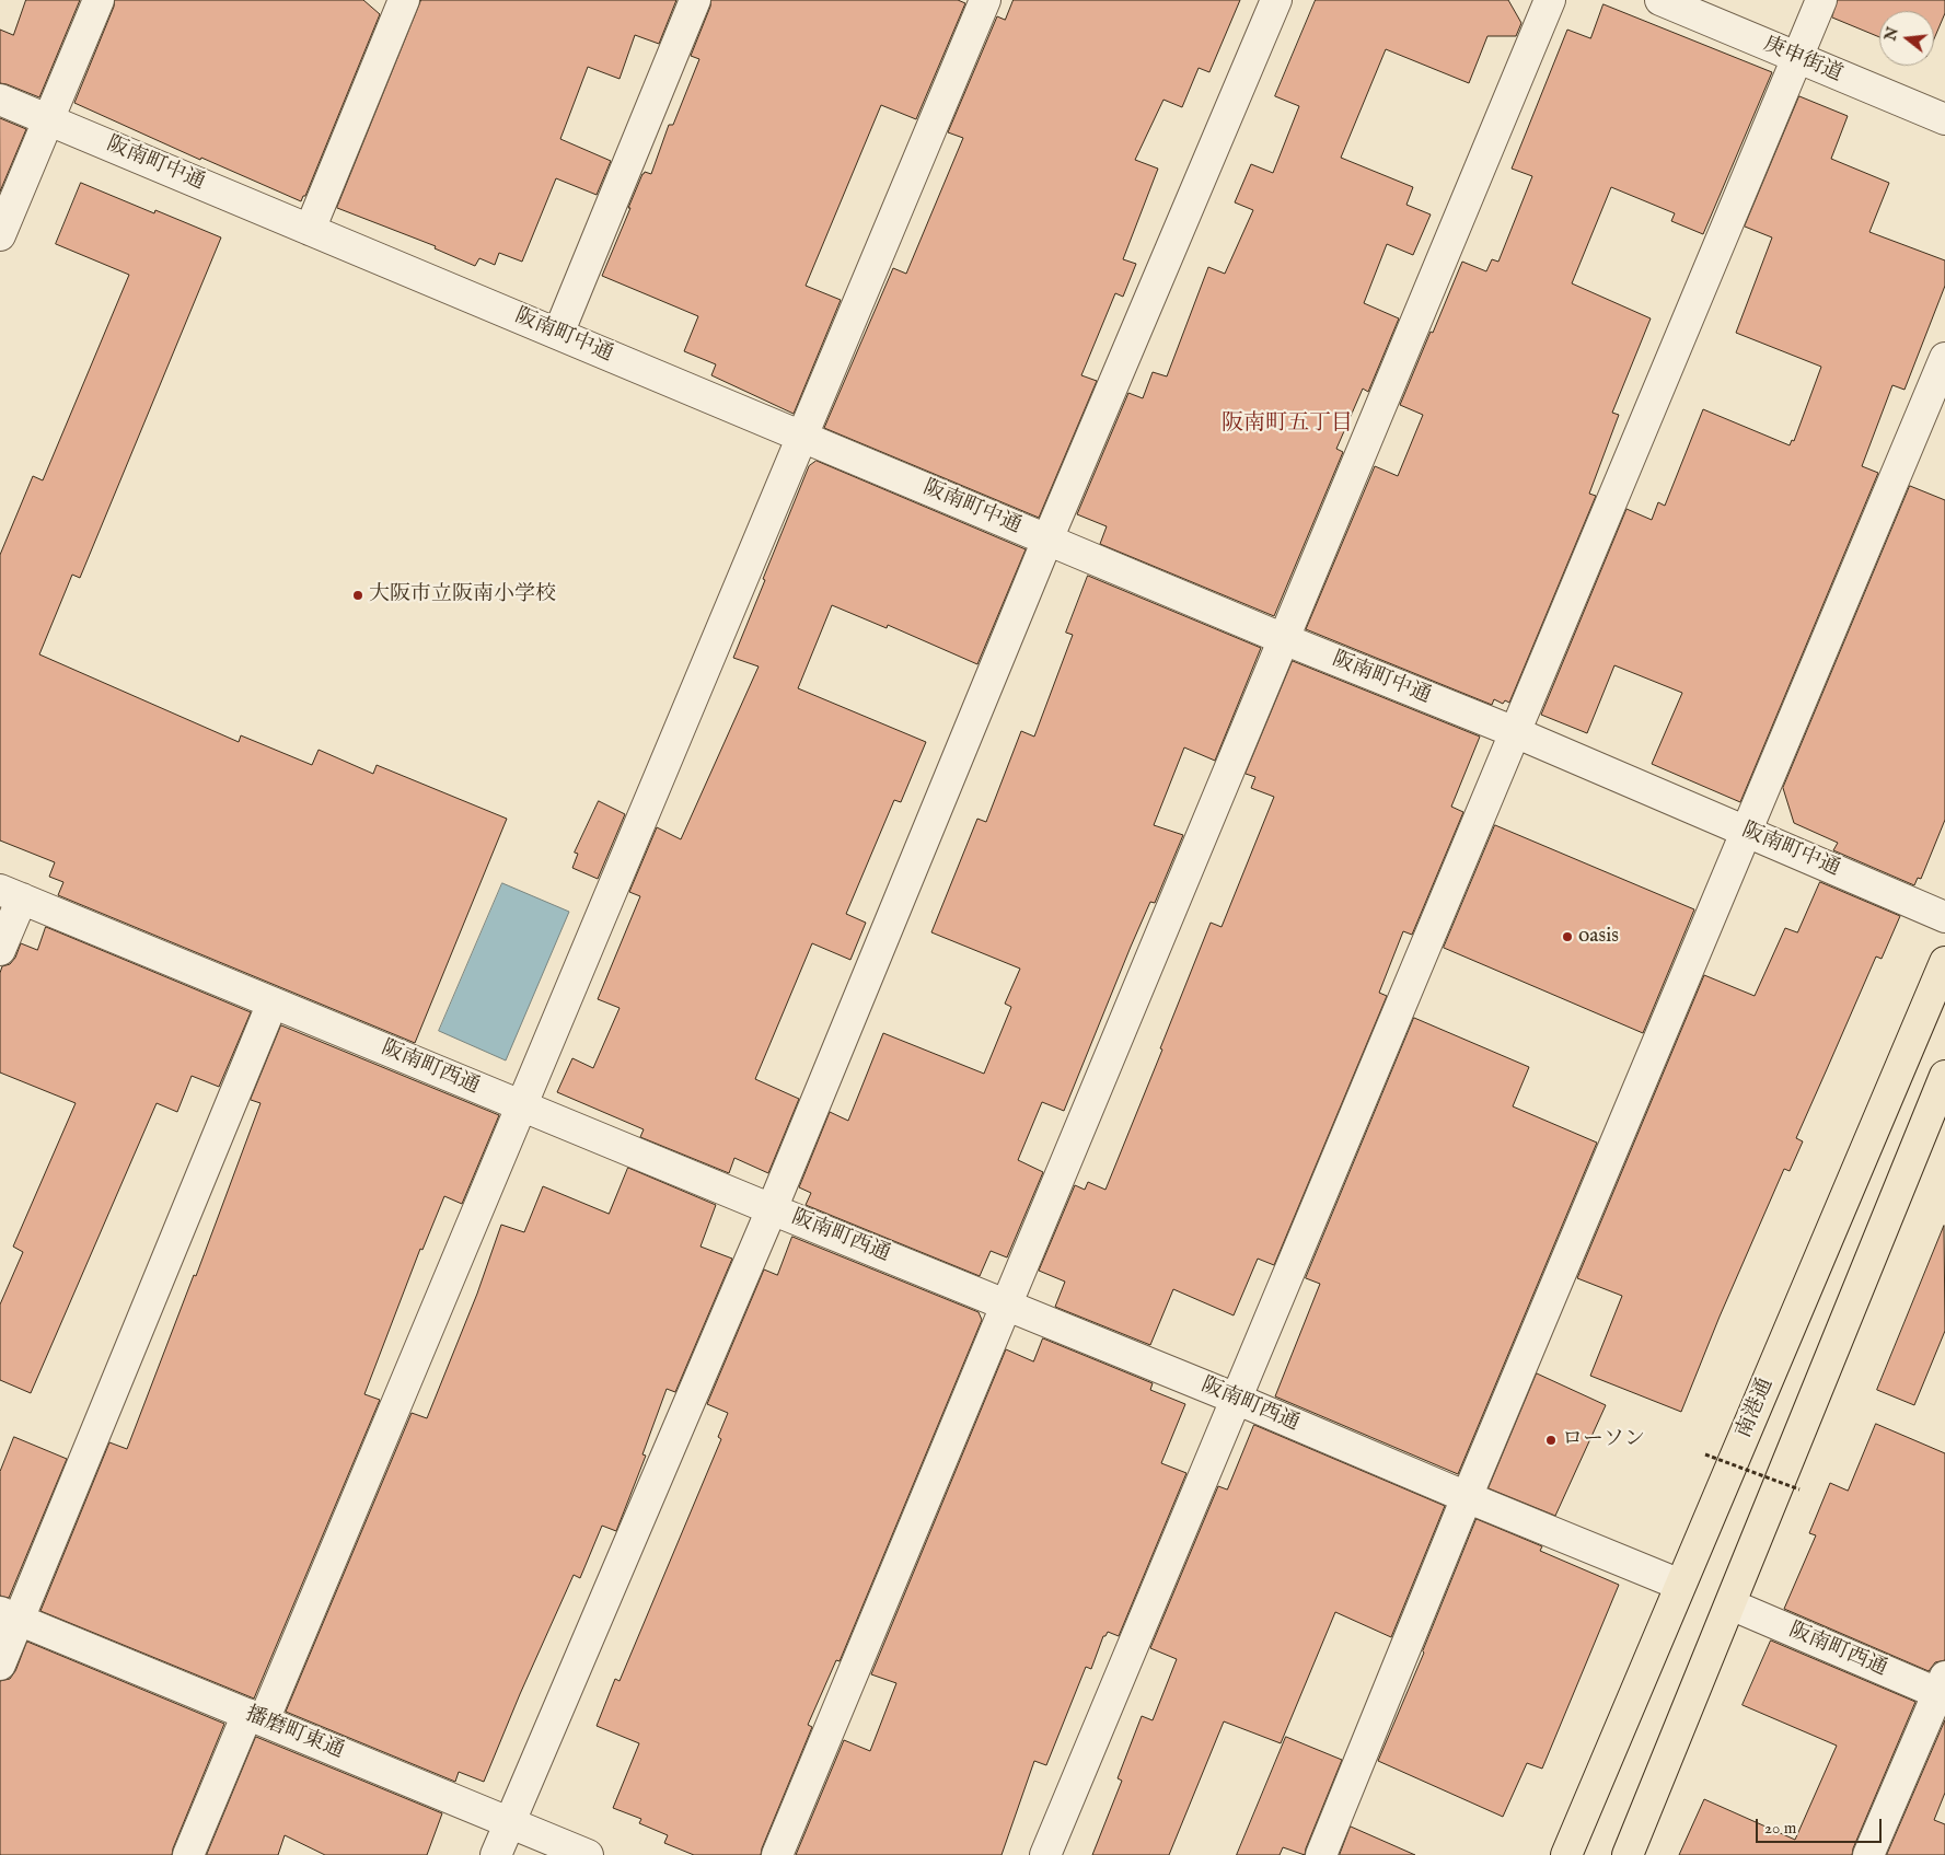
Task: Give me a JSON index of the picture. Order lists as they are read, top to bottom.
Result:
{
  "streets": {
    "main road": ["南港通"],
    "street": [
      "庚申街道",
      "阪南町中通",
      "阪南町西通",
      "播磨町東通"
    ]
  },
  "crossings": [
    ["阪南町西通", "南港通"]
  ],
  "districts": ["阪南町五丁目"],
  "places": ["大阪市立阪南小学校", "oasis", "ローソン"],
  "scale_bar": "20 m",
  "north": "left"
}
